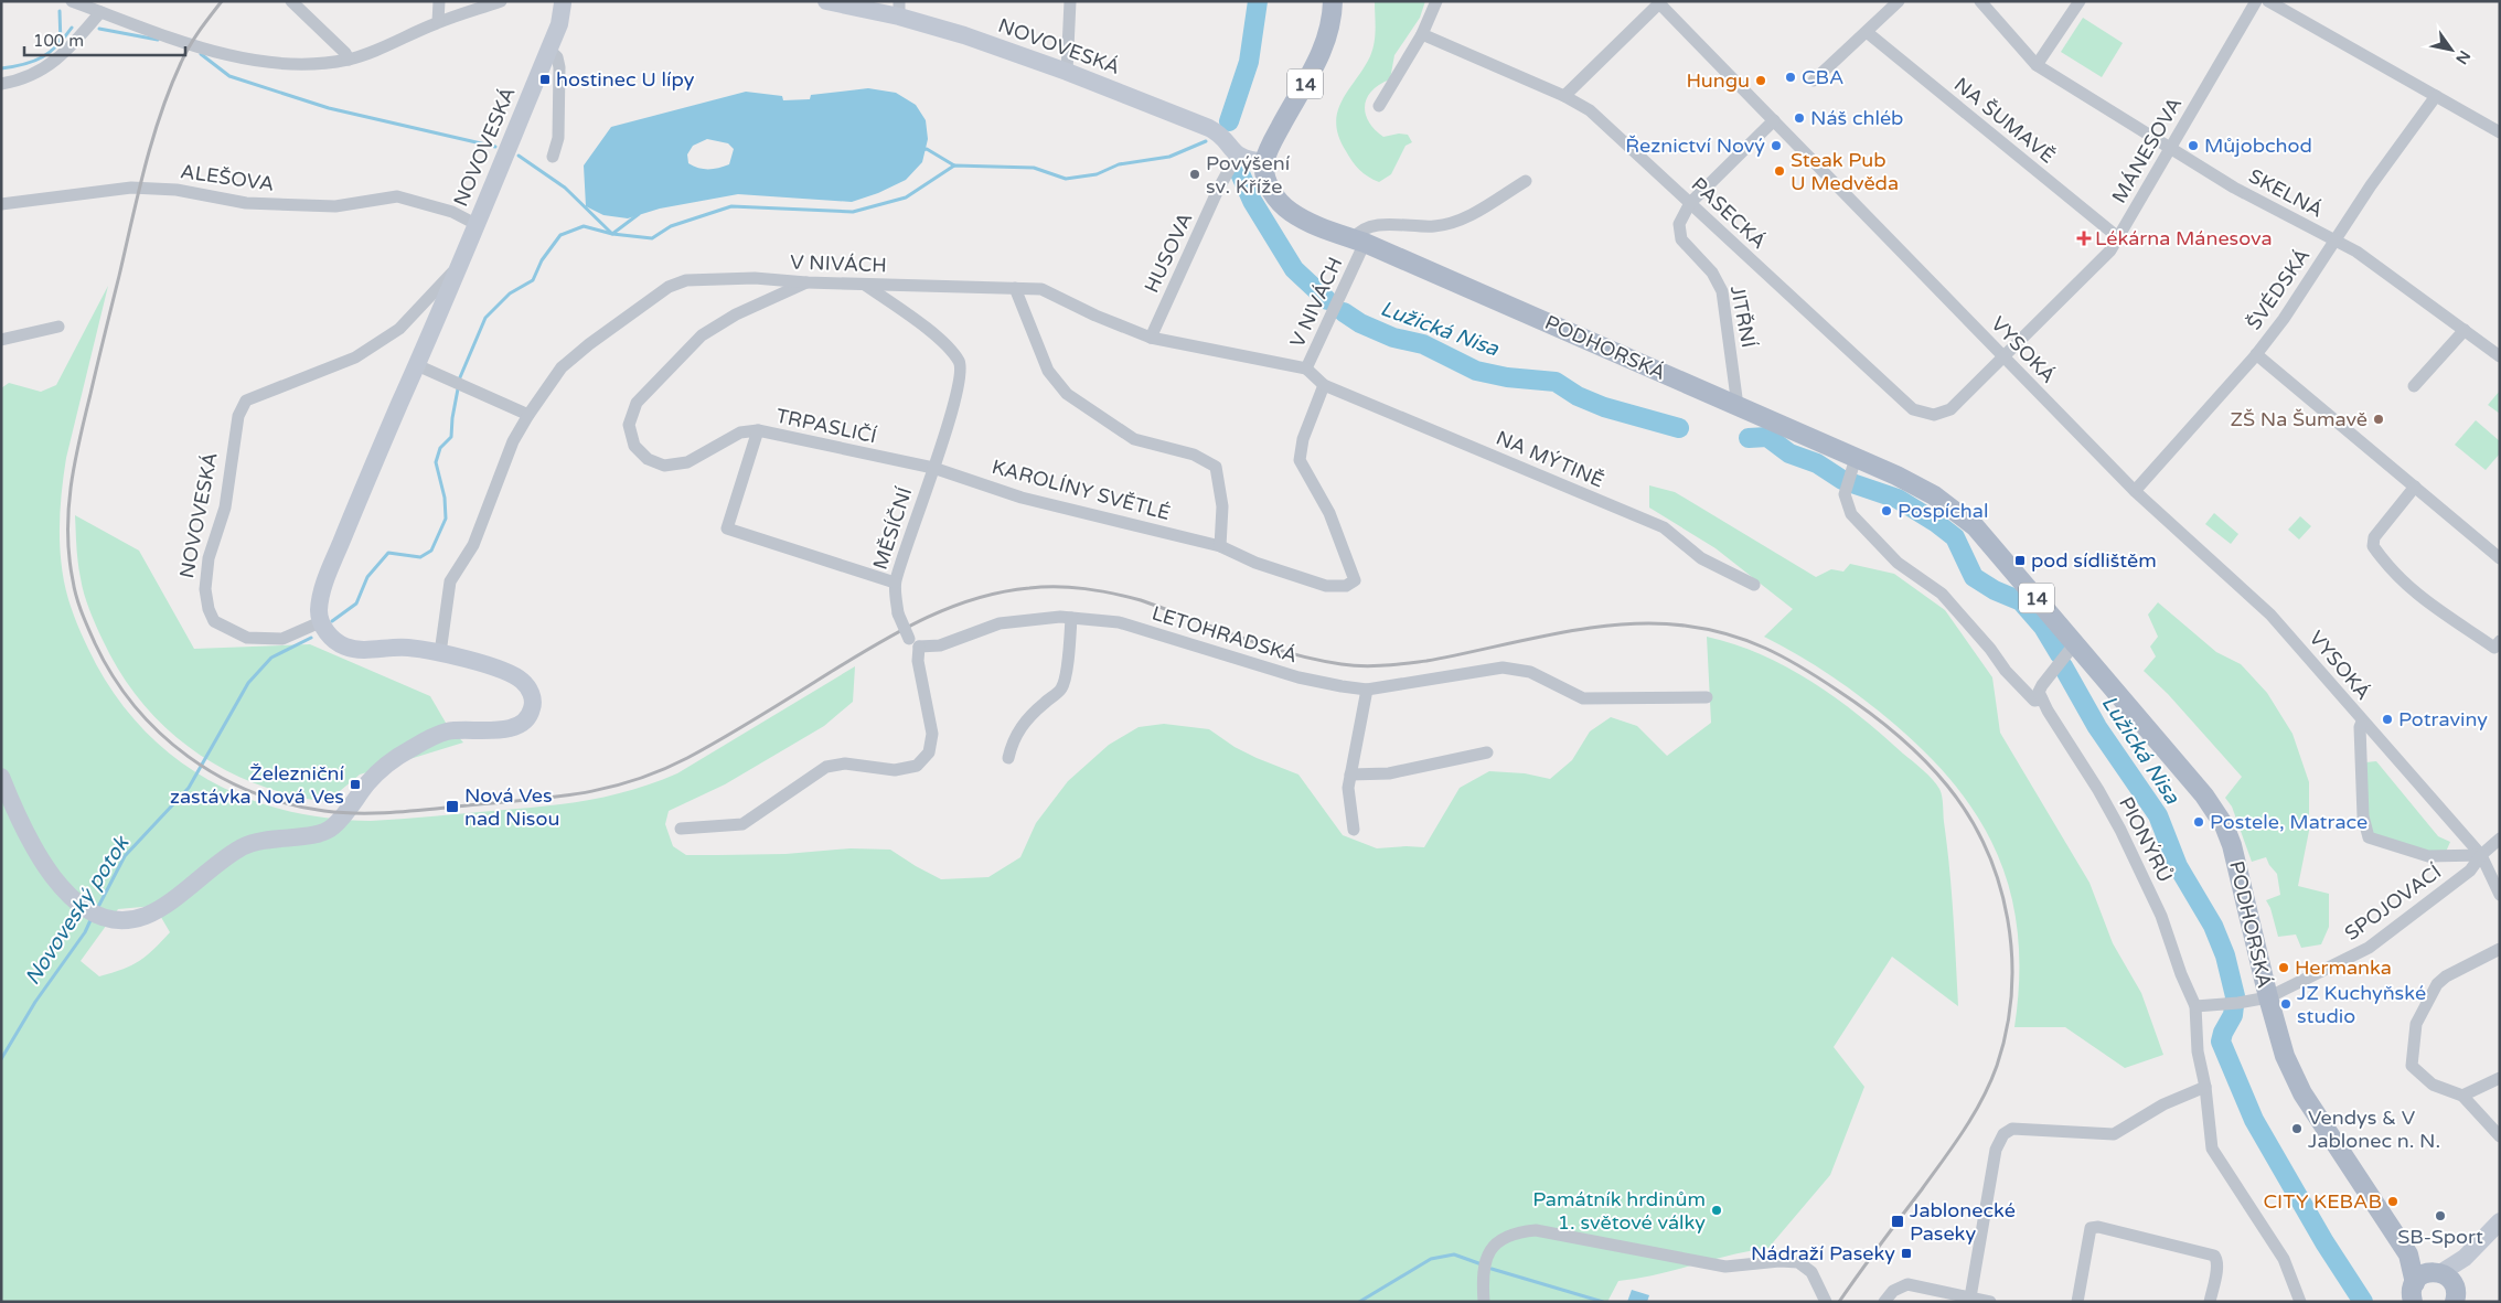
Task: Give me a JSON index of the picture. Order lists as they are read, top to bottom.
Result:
{
  "streets": {
    "main road": ["14", "PODHORSKÁ"],
    "street": [
      "NOVOVESKÁ",
      "NA ŠUMAVĚ",
      "MÁNESOVA",
      "ALEŠOVA",
      "SKELNÁ",
      "PASECKÁ",
      "HUSOVA",
      "V NIVÁCH",
      "ŠVÉDSKÁ",
      "JITŘNÍ",
      "VYSOKÁ",
      "TRPASLIČÍ",
      "NA MÝTINĚ",
      "KAROLÍNY SVĚTLÉ",
      "MĚSÍČNÍ",
      "LETOHRADSKÁ",
      "PIONÝRŮ",
      "SPOJOVACÍ"
    ]
  },
  "crossings": [
    ["NOVOVESKÁ", "ALEŠOVA"],
    ["NOVOVESKÁ", "HUSOVA"],
    ["14", "PODHORSKÁ"],
    ["NA ŠUMAVĚ", "MÁNESOVA"],
    ["MÁNESOVA", "SKELNÁ"],
    ["MÁNESOVA", "PASECKÁ"],
    ["MÁNESOVA", "VYSOKÁ"],
    ["SKELNÁ", "ŠVÉDSKÁ"],
    ["PASECKÁ", "JITŘNÍ"],
    ["HUSOVA", "V NIVÁCH"],
    ["V NIVÁCH", "PODHORSKÁ"],
    ["V NIVÁCH", "NA MÝTINĚ"],
    ["V NIVÁCH", "MĚSÍČNÍ"],
    ["ŠVÉDSKÁ", "VYSOKÁ"],
    ["JITŘNÍ", "PODHORSKÁ"],
    ["JITŘNÍ", "VYSOKÁ"],
    ["PODHORSKÁ", "PIONÝRŮ"],
    ["PODHORSKÁ", "SPOJOVACÍ"],
    ["VYSOKÁ", "SPOJOVACÍ"],
    ["TRPASLIČÍ", "KAROLÍNY SVĚTLÉ"],
    ["TRPASLIČÍ", "MĚSÍČNÍ"],
    ["NA MÝTINĚ", "KAROLÍNY SVĚTLÉ"],
    ["KAROLÍNY SVĚTLÉ", "MĚSÍČNÍ"],
    ["MĚSÍČNÍ", "LETOHRADSKÁ"]
  ],
  "water": ["Lužická Nisa", "Novoveský potok"],
  "places": {
    "other": [
      "CBA",
      "Hungu",
      "Náš chléb",
      "Řeznictví Nový",
      "Můjobchod",
      "Steak Pub U Medvěda",
      "Povýšení sv. Kříže",
      "ZŠ Na Šumavě",
      "Pospíchal",
      "Potraviny",
      "Postele, Matrace",
      "Hermanka",
      "JZ Kuchyňské studio",
      "Vendys & V Jablonec n. N.",
      "CITY KEBAB",
      "Památník hrdinům 1. světové války",
      "SB-Sport"
    ],
    "transit": [
      "hostinec U lípy",
      "pod sídlištěm",
      "Železniční zastávka Nová Ves",
      "Nová Ves nad Nisou",
      "Jablonecké Paseky",
      "Nádraží Paseky"
    ],
    "health": ["Lékárna Mánesova"]
  },
  "scale_bar": "100 m",
  "north": "bottom right"
}
